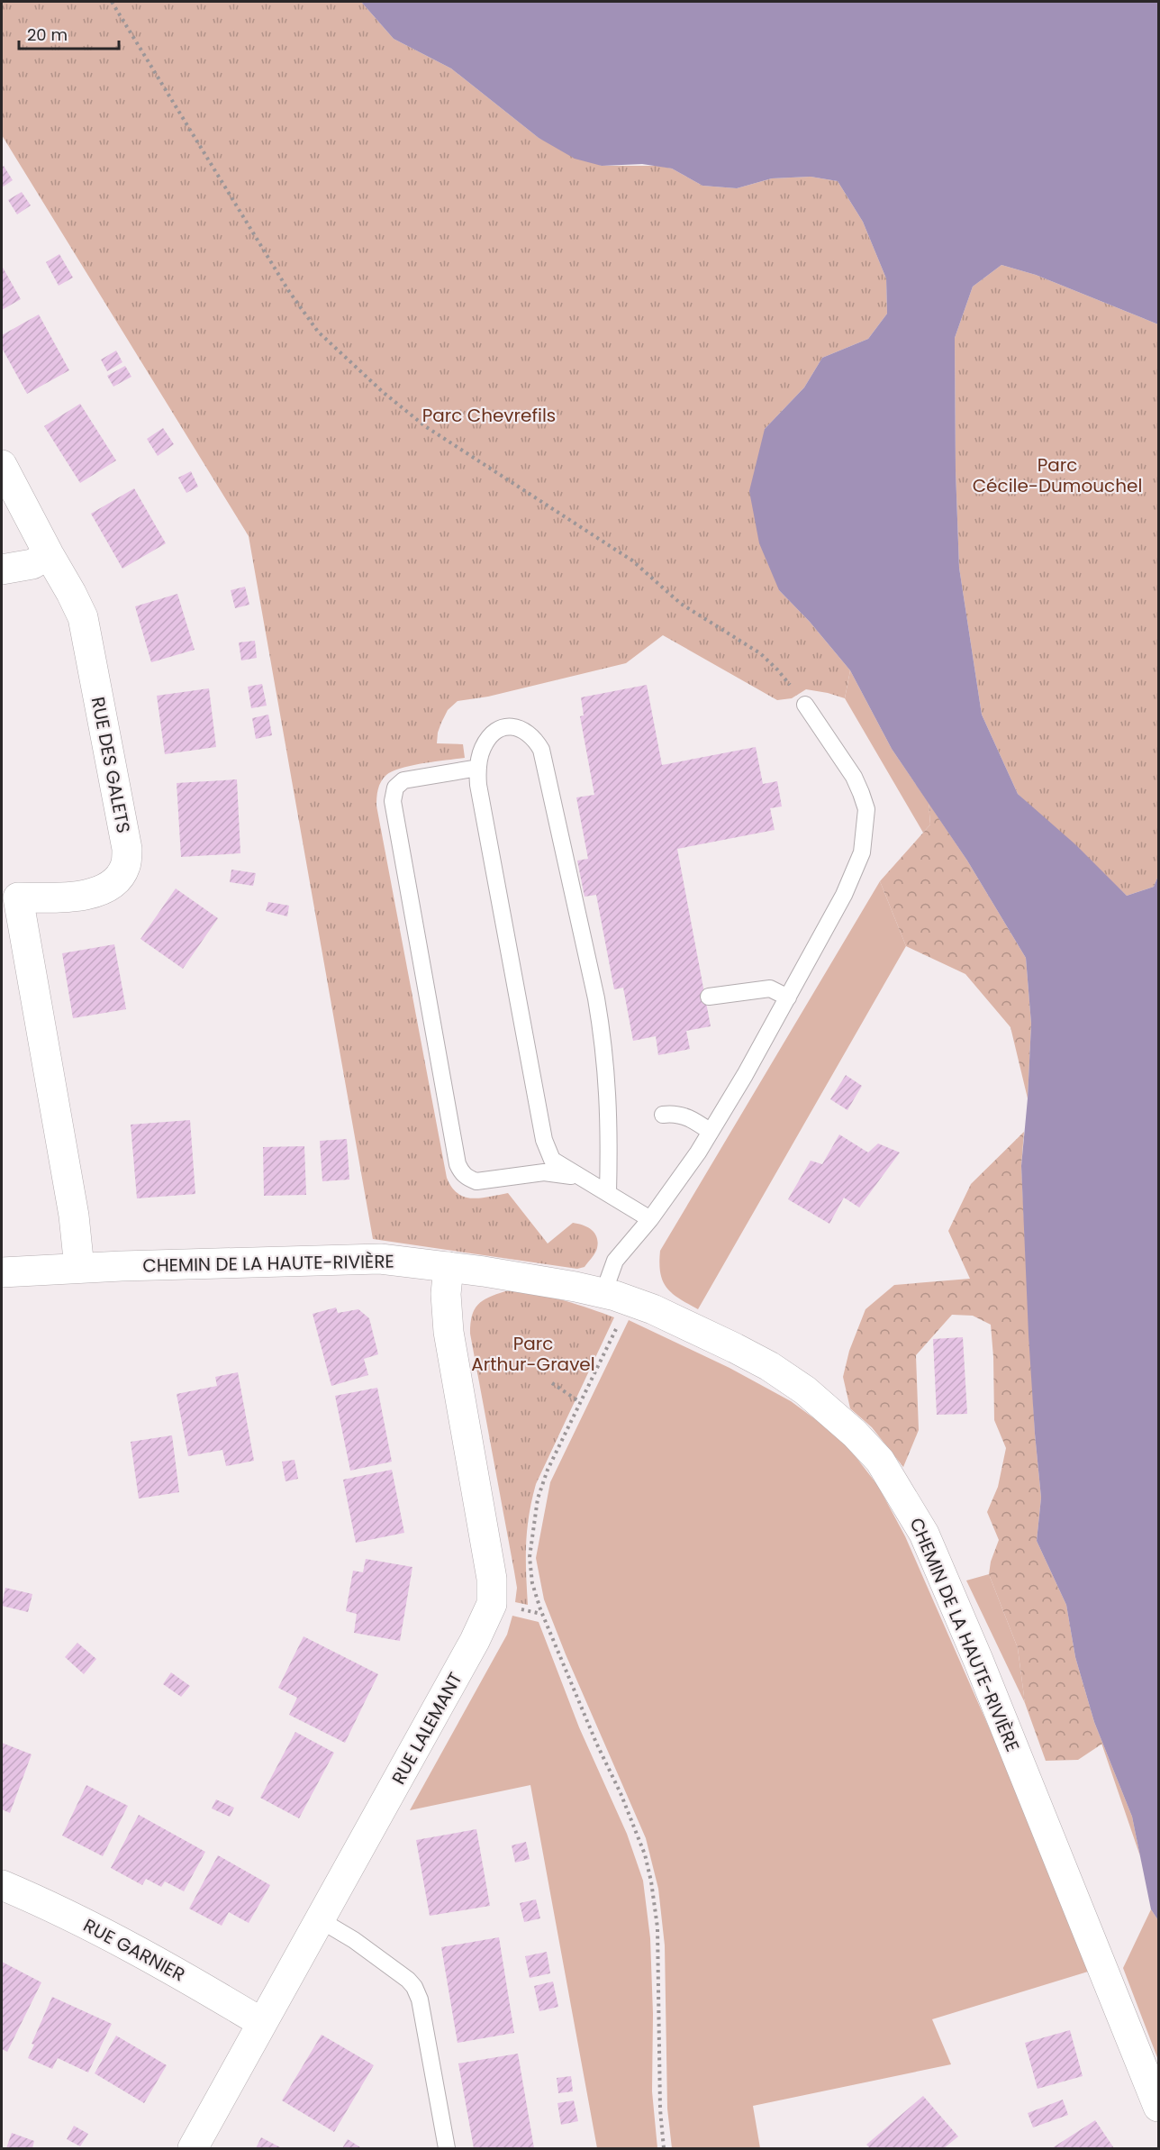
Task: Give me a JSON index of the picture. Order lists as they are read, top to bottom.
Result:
{
  "streets": {
    "street": [
      "RUE DES GALETS",
      "CHEMIN DE LA HAUTE-RIVIÈRE",
      "RUE LALEMANT",
      "RUE GARNIER"
    ]
  },
  "crossings": [
    ["RUE DES GALETS", "CHEMIN DE LA HAUTE-RIVIÈRE"],
    ["CHEMIN DE LA HAUTE-RIVIÈRE", "RUE LALEMANT"],
    ["RUE LALEMANT", "RUE GARNIER"]
  ],
  "parks": ["Parc Chevrefils", "Parc Cécile-Dumouchel", "Parc Arthur-Gravel"],
  "scale_bar": "20 m"
}
